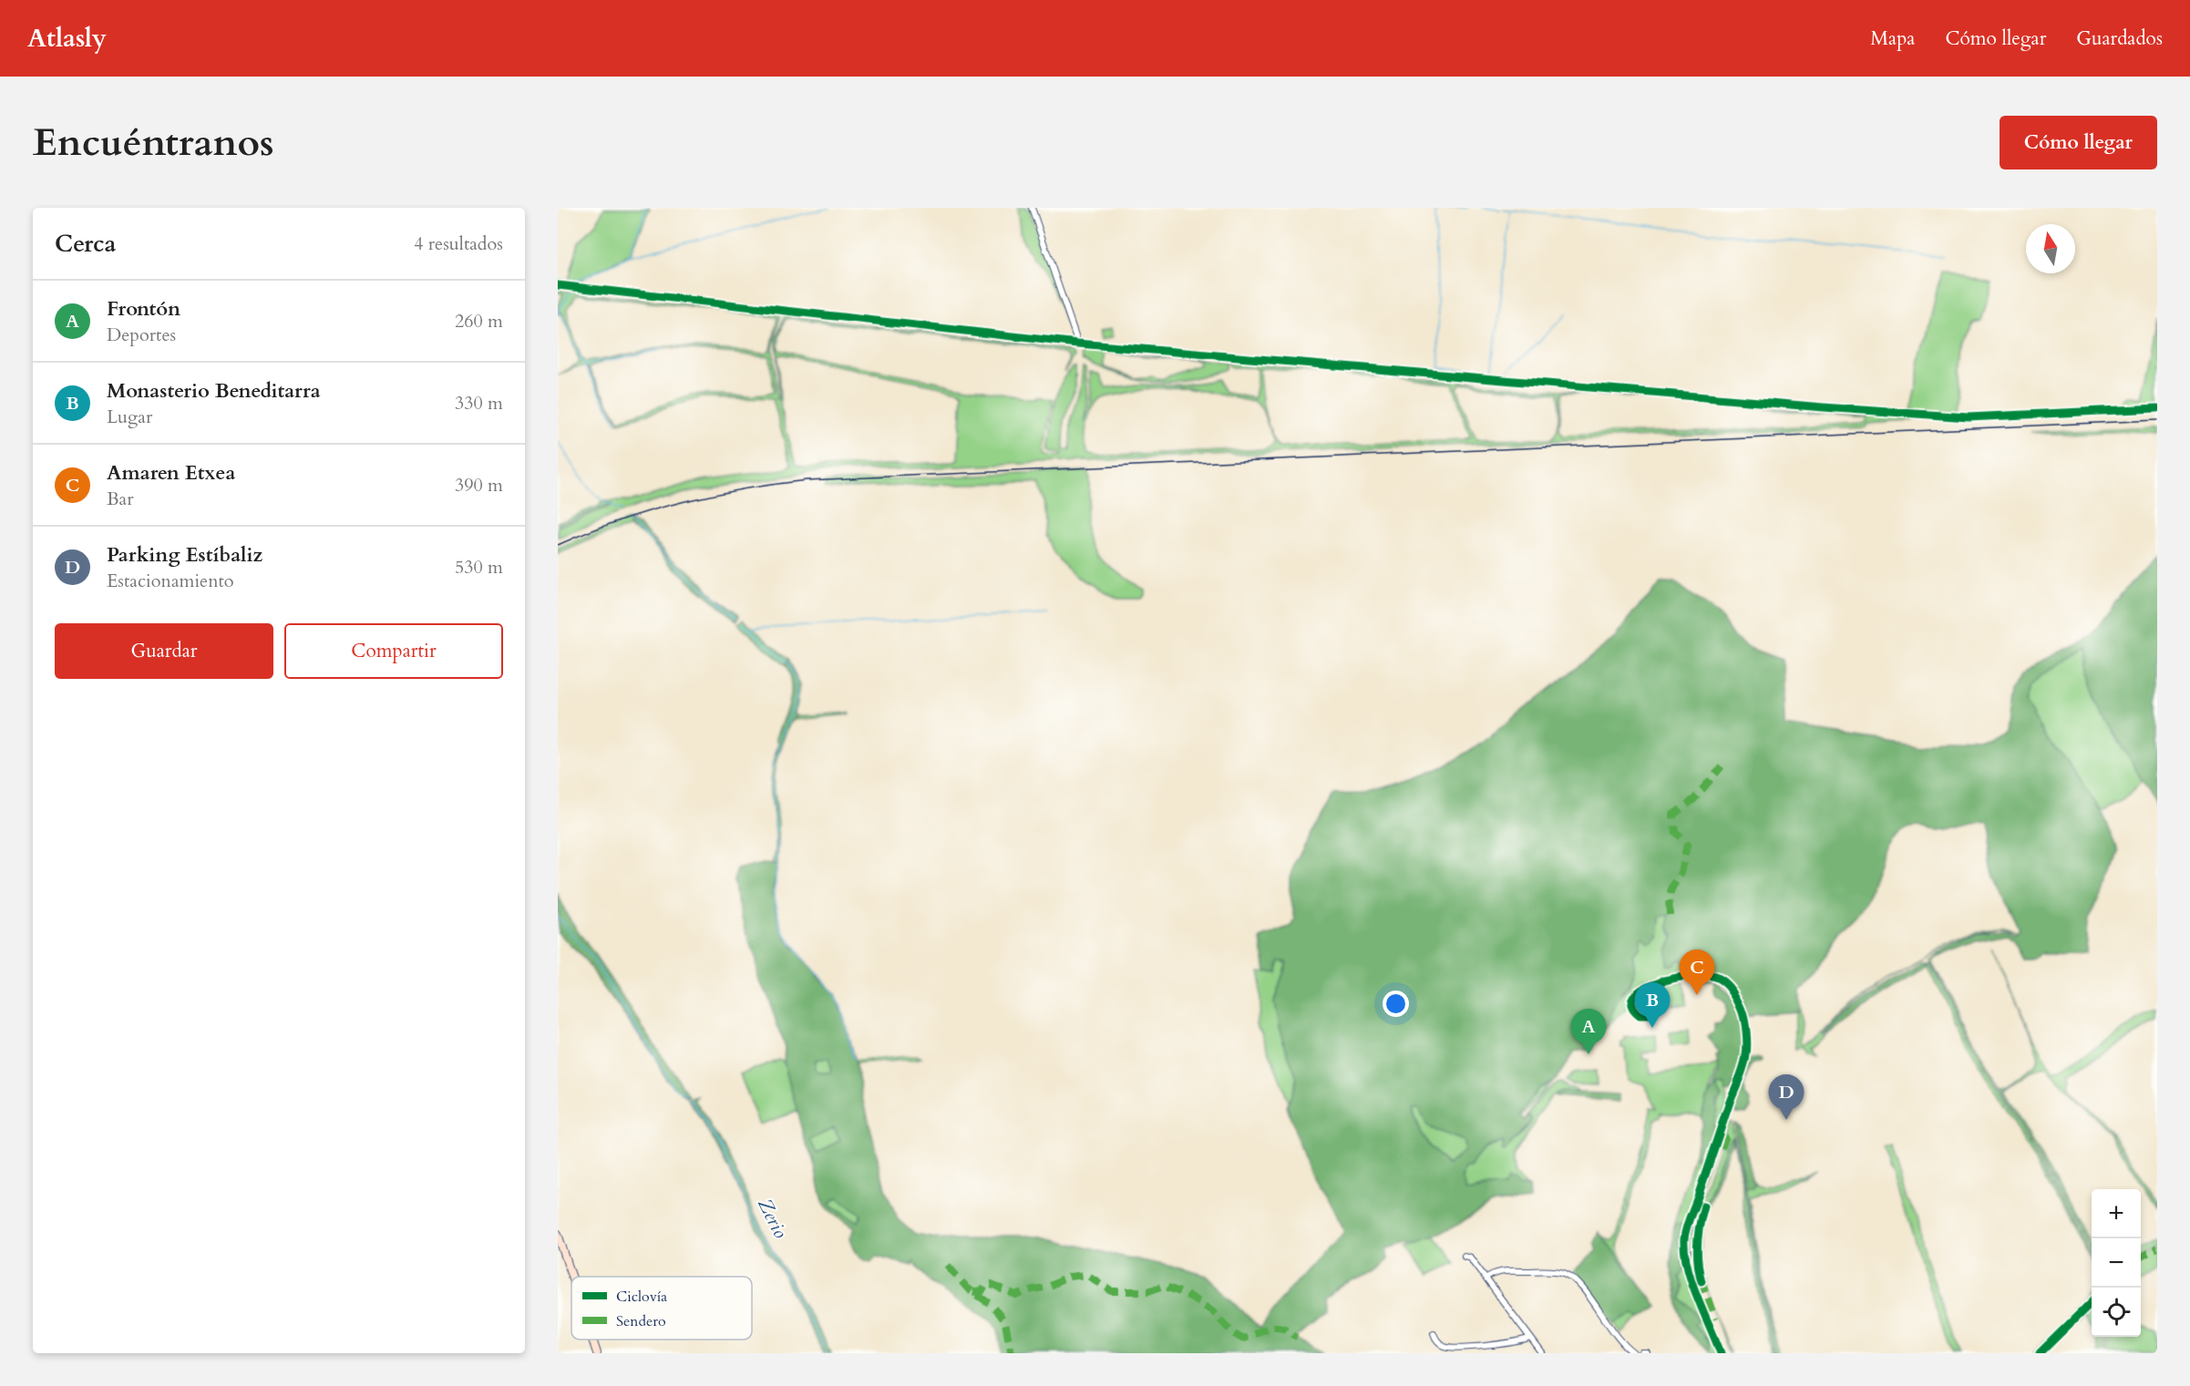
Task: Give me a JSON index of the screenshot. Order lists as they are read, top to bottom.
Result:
{
  "water": ["Zerio"],
  "legend": ["Ciclovía", "Sendero"],
  "north": "top",
  "page": {
    "header": "Atlasly",
    "nav": ["Mapa", "Cómo llegar", "Guardados"],
    "buttons": [
      "Cómo llegar",
      ["Guardar", "Compartir"]
    ],
    "title": "Encuéntranos",
    "heading": ["Cerca", "4 resultados"],
    "list": [
      {
        "mark": "A",
        "name": "Frontón",
        "note": "Deportes",
        "value": "260 m"
      },
      {
        "mark": "B",
        "name": "Monasterio Beneditarra",
        "note": "Lugar",
        "value": "330 m"
      },
      {
        "mark": "C",
        "name": "Amaren Etxea",
        "note": "Bar",
        "value": "390 m"
      },
      {
        "mark": "D",
        "name": "Parking Estíbaliz",
        "note": "Estacionamiento",
        "value": "530 m"
      }
    ],
    "pins": [
      "C",
      "B",
      "A",
      "D"
    ],
    "map_buttons": ["+", "−"]
  }
}
